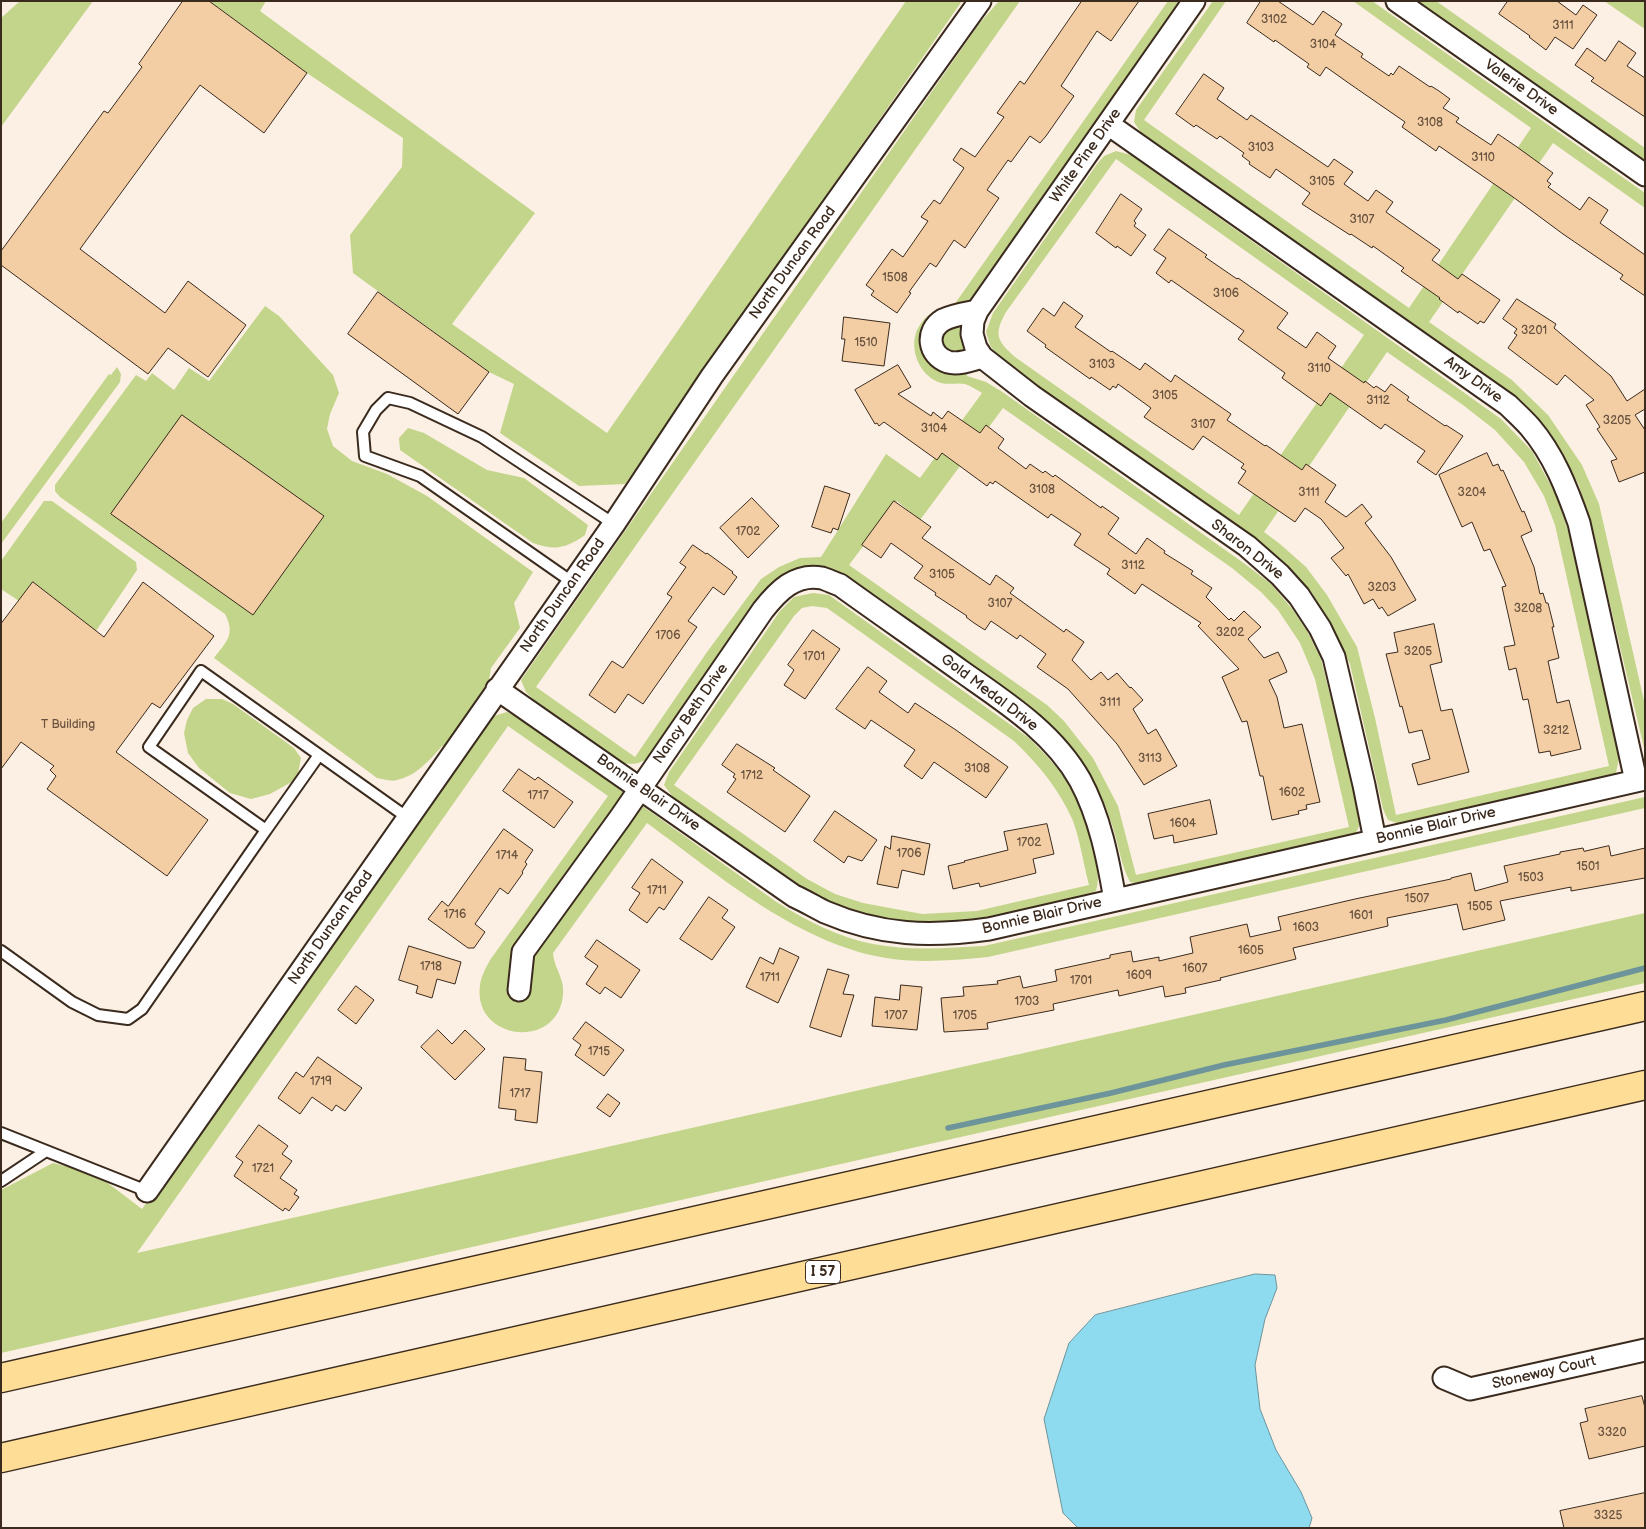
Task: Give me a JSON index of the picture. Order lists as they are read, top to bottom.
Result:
{
  "streets": {
    "highway": ["I 57"],
    "street": [
      "Valerie Drive",
      "White Pine Drive",
      "North Duncan Road",
      "Amy Drive",
      "Sharon Drive",
      "Gold Medal Drive",
      "Nancy Beth Drive",
      "Bonnie Blair Drive",
      "Stoneway Court"
    ]
  },
  "crossings": [
    ["White Pine Drive", "Amy Drive"],
    ["White Pine Drive", "Sharon Drive"],
    ["North Duncan Road", "Bonnie Blair Drive"],
    ["Amy Drive", "Bonnie Blair Drive"],
    ["Sharon Drive", "Bonnie Blair Drive"],
    ["Gold Medal Drive", "Nancy Beth Drive"],
    ["Gold Medal Drive", "Bonnie Blair Drive"],
    ["Nancy Beth Drive", "Bonnie Blair Drive"]
  ],
  "house_numbers": [
    "3102",
    "3111",
    "3104",
    "3108",
    "3103",
    "3110",
    "3105",
    "3107",
    "1508",
    "3106",
    "3201",
    "1510",
    "3103",
    "3110",
    "3105",
    "3112",
    "3205",
    "3107",
    "3104",
    "3108",
    "3111",
    "3204",
    "1702",
    "3112",
    "3105",
    "3203",
    "3107",
    "3208",
    "3202",
    "1706",
    "3205",
    "1701",
    "3111",
    "T Building",
    "3212",
    "3113",
    "3108",
    "1712",
    "1602",
    "1717",
    "1604",
    "1702",
    "1706",
    "1714",
    "1501",
    "1503",
    "1711",
    "1507",
    "1505",
    "1716",
    "1601",
    "1603",
    "1605",
    "1718",
    "1607",
    "1609",
    "1711",
    "1701",
    "1703",
    "1707",
    "1705",
    "1715",
    "1719",
    "1717",
    "1721",
    "3320",
    "3325"
  ]
}
